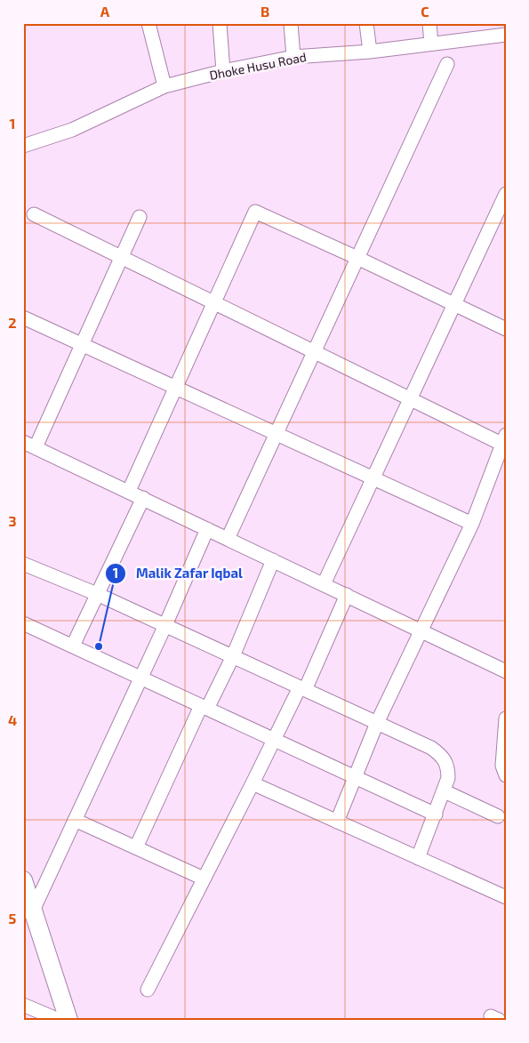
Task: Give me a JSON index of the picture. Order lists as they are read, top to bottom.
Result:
{
  "streets": {
    "street": ["Dhoke Husu Road"]
  },
  "places": ["Malik Zafar Iqbal"],
  "grid": {
    "columns": ["A", "B", "C"],
    "rows": [
      "1",
      "2",
      "3",
      "4",
      "5"
    ]
  }
}
